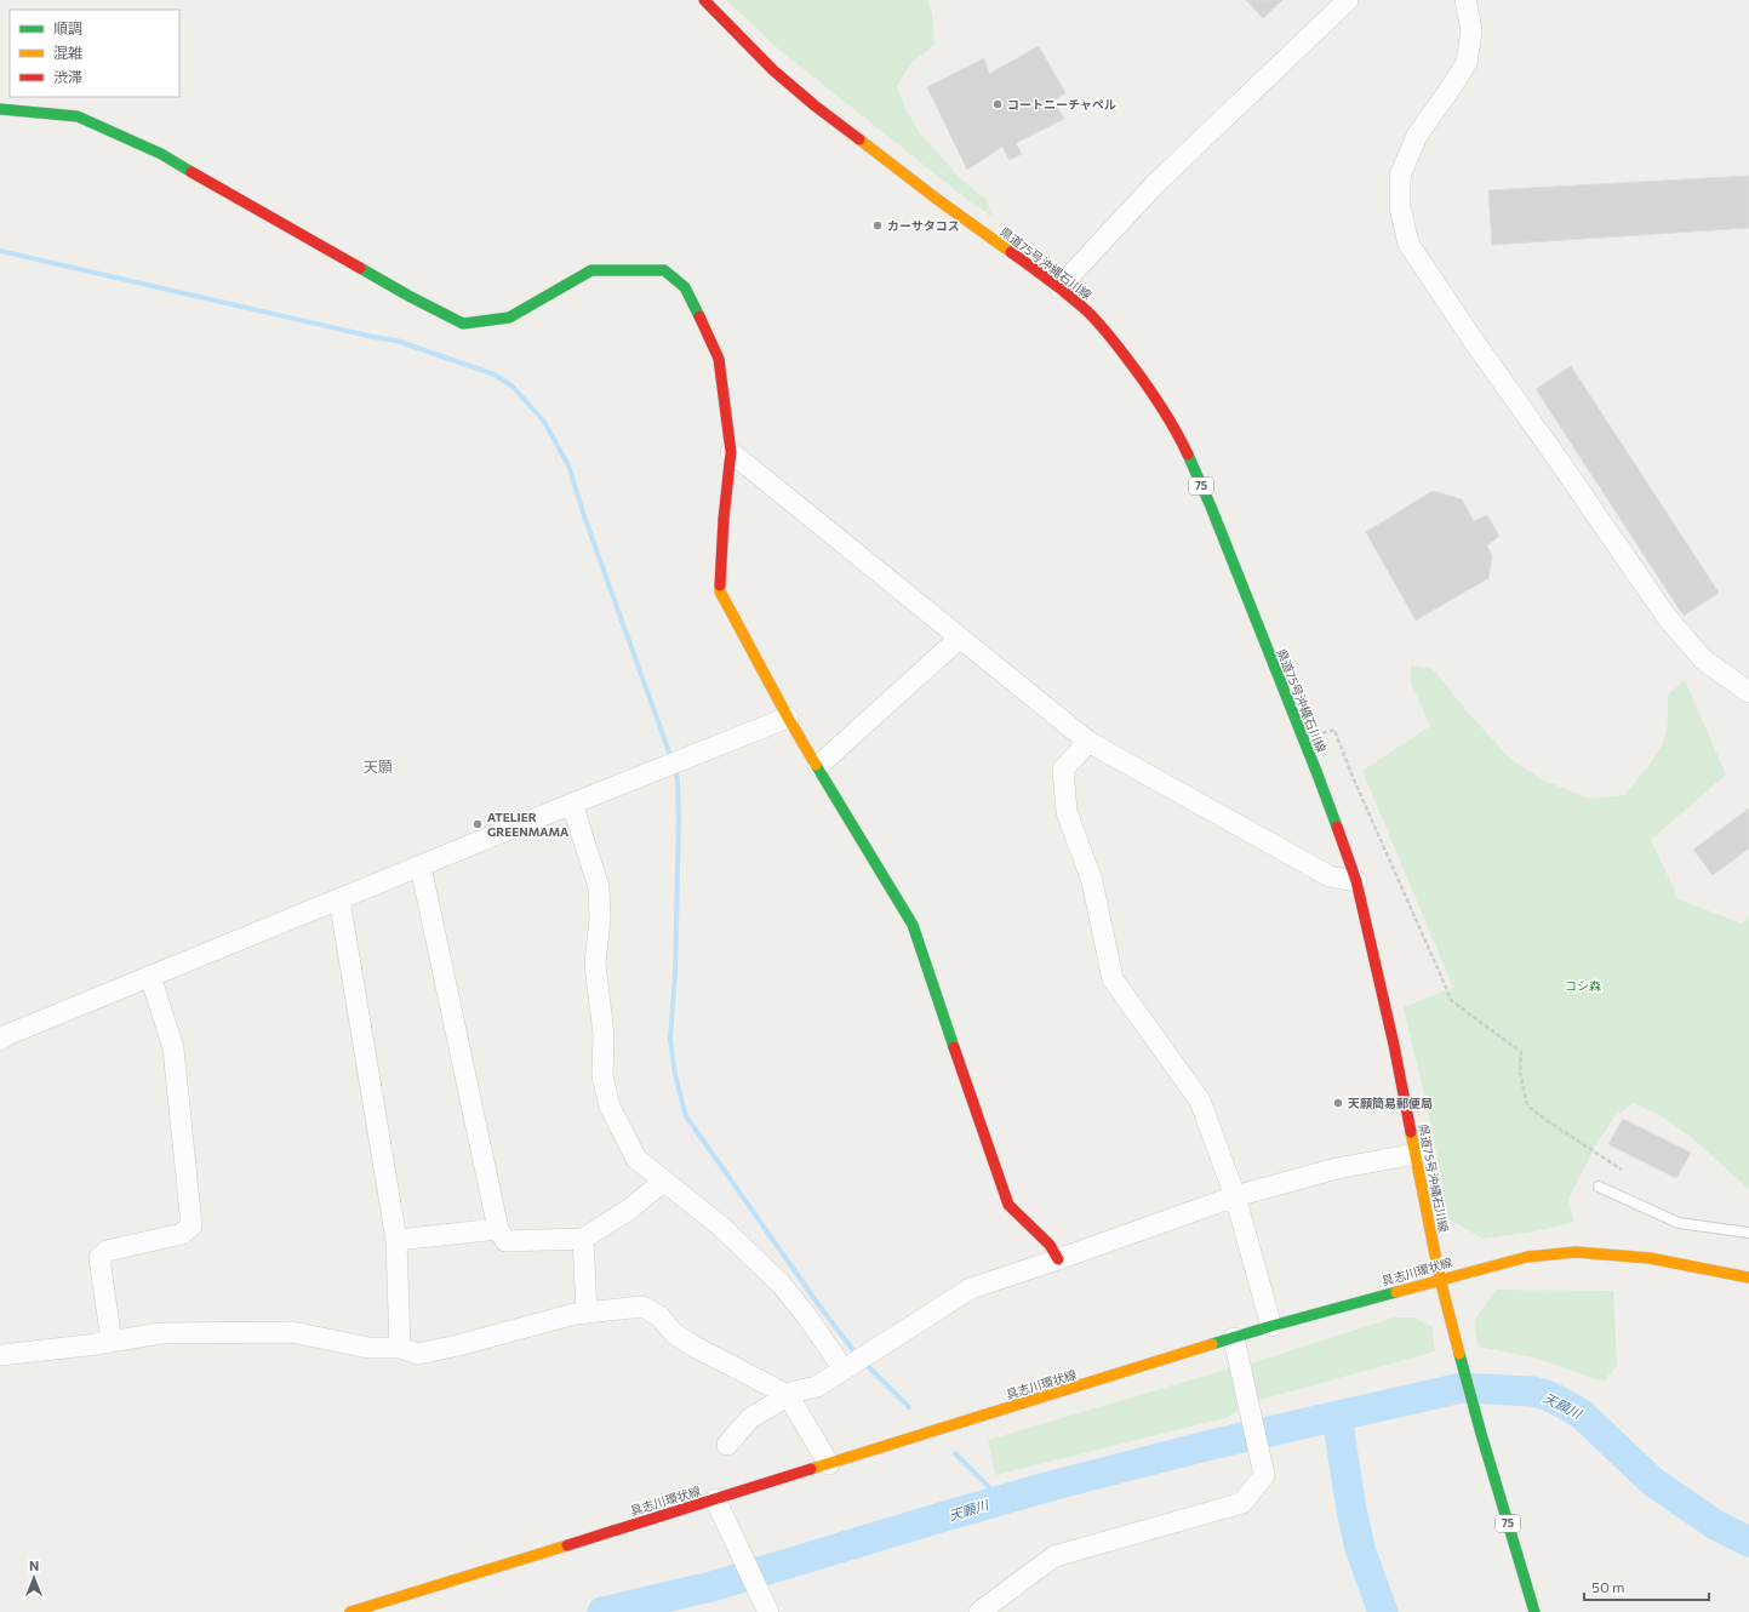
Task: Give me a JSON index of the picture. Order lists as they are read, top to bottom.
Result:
{
  "streets": {
    "main road": ["県道75号沖縄石川線", "75", "具志川環状線"]
  },
  "crossings": [
    ["県道75号沖縄石川線", "具志川環状線"]
  ],
  "districts": ["天願"],
  "water": ["天願川"],
  "parks": ["コシ森"],
  "places": [
    "コートニーチャペル",
    "カーサタコス",
    "ATELIER GREENMAMA",
    "天願簡易郵便局"
  ],
  "legend": ["順調", "混雑", "渋滞"],
  "scale_bar": "50 m",
  "north": "top"
}
